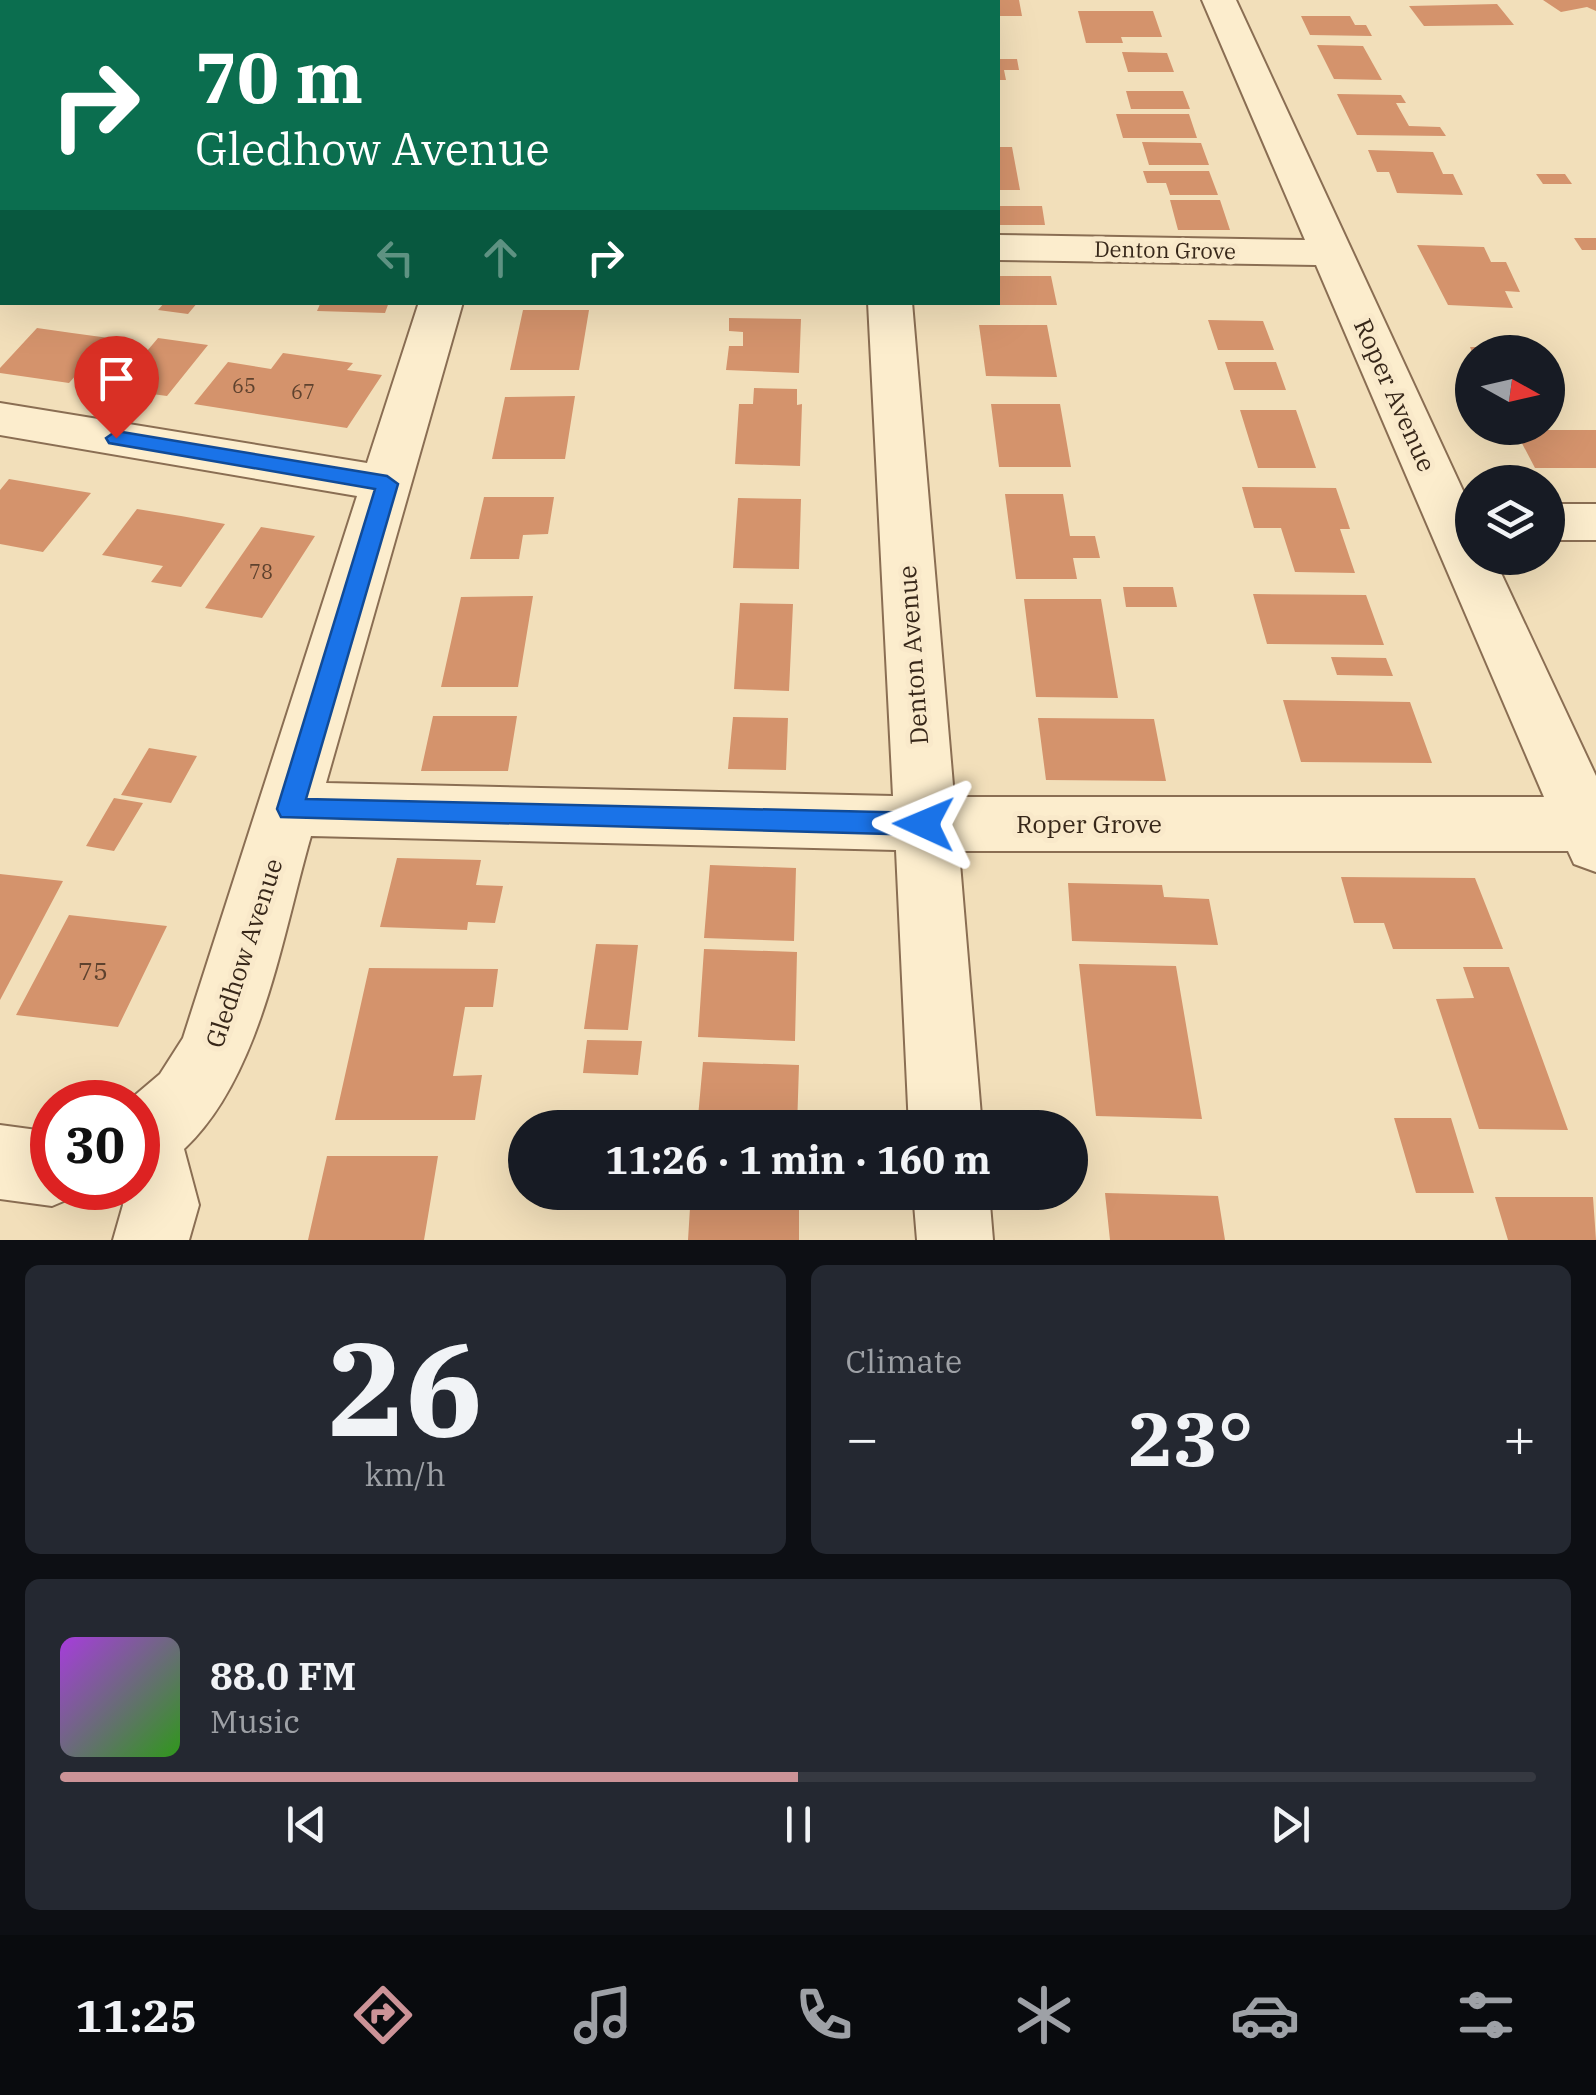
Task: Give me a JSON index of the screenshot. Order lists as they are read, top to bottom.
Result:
{
  "streets": {
    "street": [
      "Denton Grove",
      "Roper Avenue",
      "Denton Avenue",
      "Roper Grove",
      "Gledhow Avenue"
    ]
  },
  "crossings": [
    ["Denton Grove", "Roper Avenue"],
    ["Roper Avenue", "Roper Grove"],
    ["Denton Avenue", "Roper Grove"],
    ["Roper Grove", "Gledhow Avenue"]
  ],
  "house_numbers": [
    "65",
    "67",
    "78",
    "75"
  ],
  "north": "right",
  "page": {
    "turn": ["70 m", "Gledhow Avenue"],
    "limit": "30",
    "trip": "11:26 · 1 min · 160 m",
    "tile": [
      ["26", "km/h"],
      "Climate"
    ],
    "heat": ["−", "23°", "+"],
    "song": ["88.0 FM", "Music"],
    "tabs": "11:25"
  }
}
